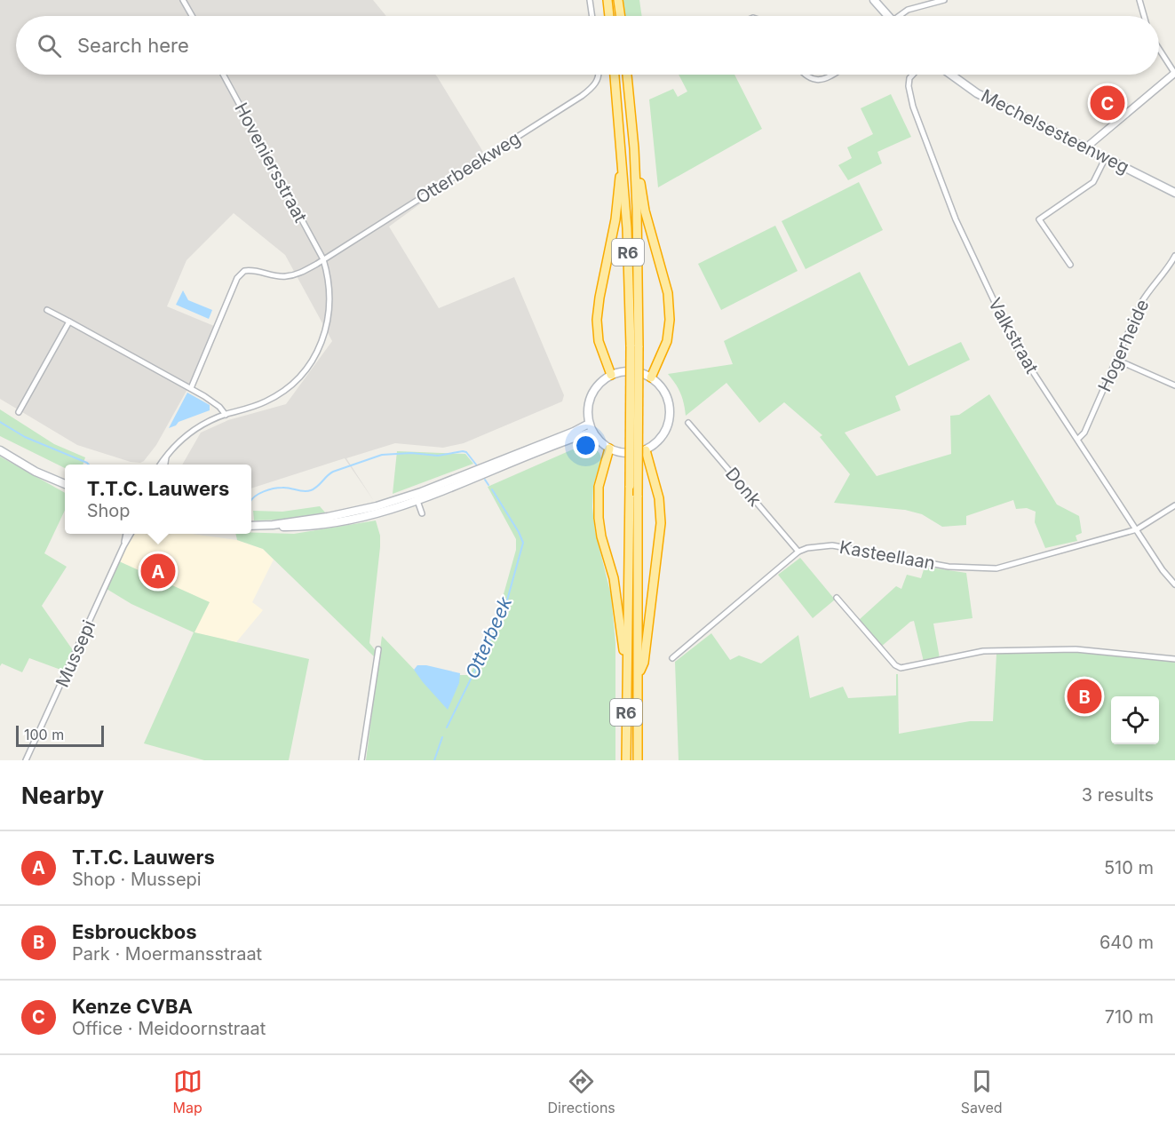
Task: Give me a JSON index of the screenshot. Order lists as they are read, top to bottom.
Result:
{
  "streets": {
    "highway": ["R6"],
    "main road": ["Mechelsesteenweg"],
    "street": [
      "Hoveniersstraat",
      "Otterbeekweg",
      "Valkstraat",
      "Hogerheide",
      "Donk",
      "Kasteellaan",
      "Mussepi"
    ]
  },
  "crossings": [
    ["Hoveniersstraat", "Otterbeekweg"],
    ["Valkstraat", "Hogerheide"],
    ["Valkstraat", "Kasteellaan"],
    ["Donk", "Kasteellaan"]
  ],
  "water": ["Otterbeek"],
  "scale_bar": "100 m",
  "page": {
    "search": "Search here",
    "pins": ["C", "A", "B"],
    "popup": ["T.T.C. Lauwers", "Shop"],
    "scale": "100 m",
    "heading": ["Nearby", "3 results"],
    "list": [
      {
        "mark": "A",
        "name": "T.T.C. Lauwers",
        "note": "Shop · Mussepi",
        "value": "510 m"
      },
      {
        "mark": "B",
        "name": "Esbrouckbos",
        "note": "Park · Moermansstraat",
        "value": "640 m"
      },
      {
        "mark": "C",
        "name": "Kenze CVBA",
        "note": "Office · Meidoornstraat",
        "value": "710 m"
      }
    ],
    "nav": ["Map", "Directions", "Saved"]
  }
}
